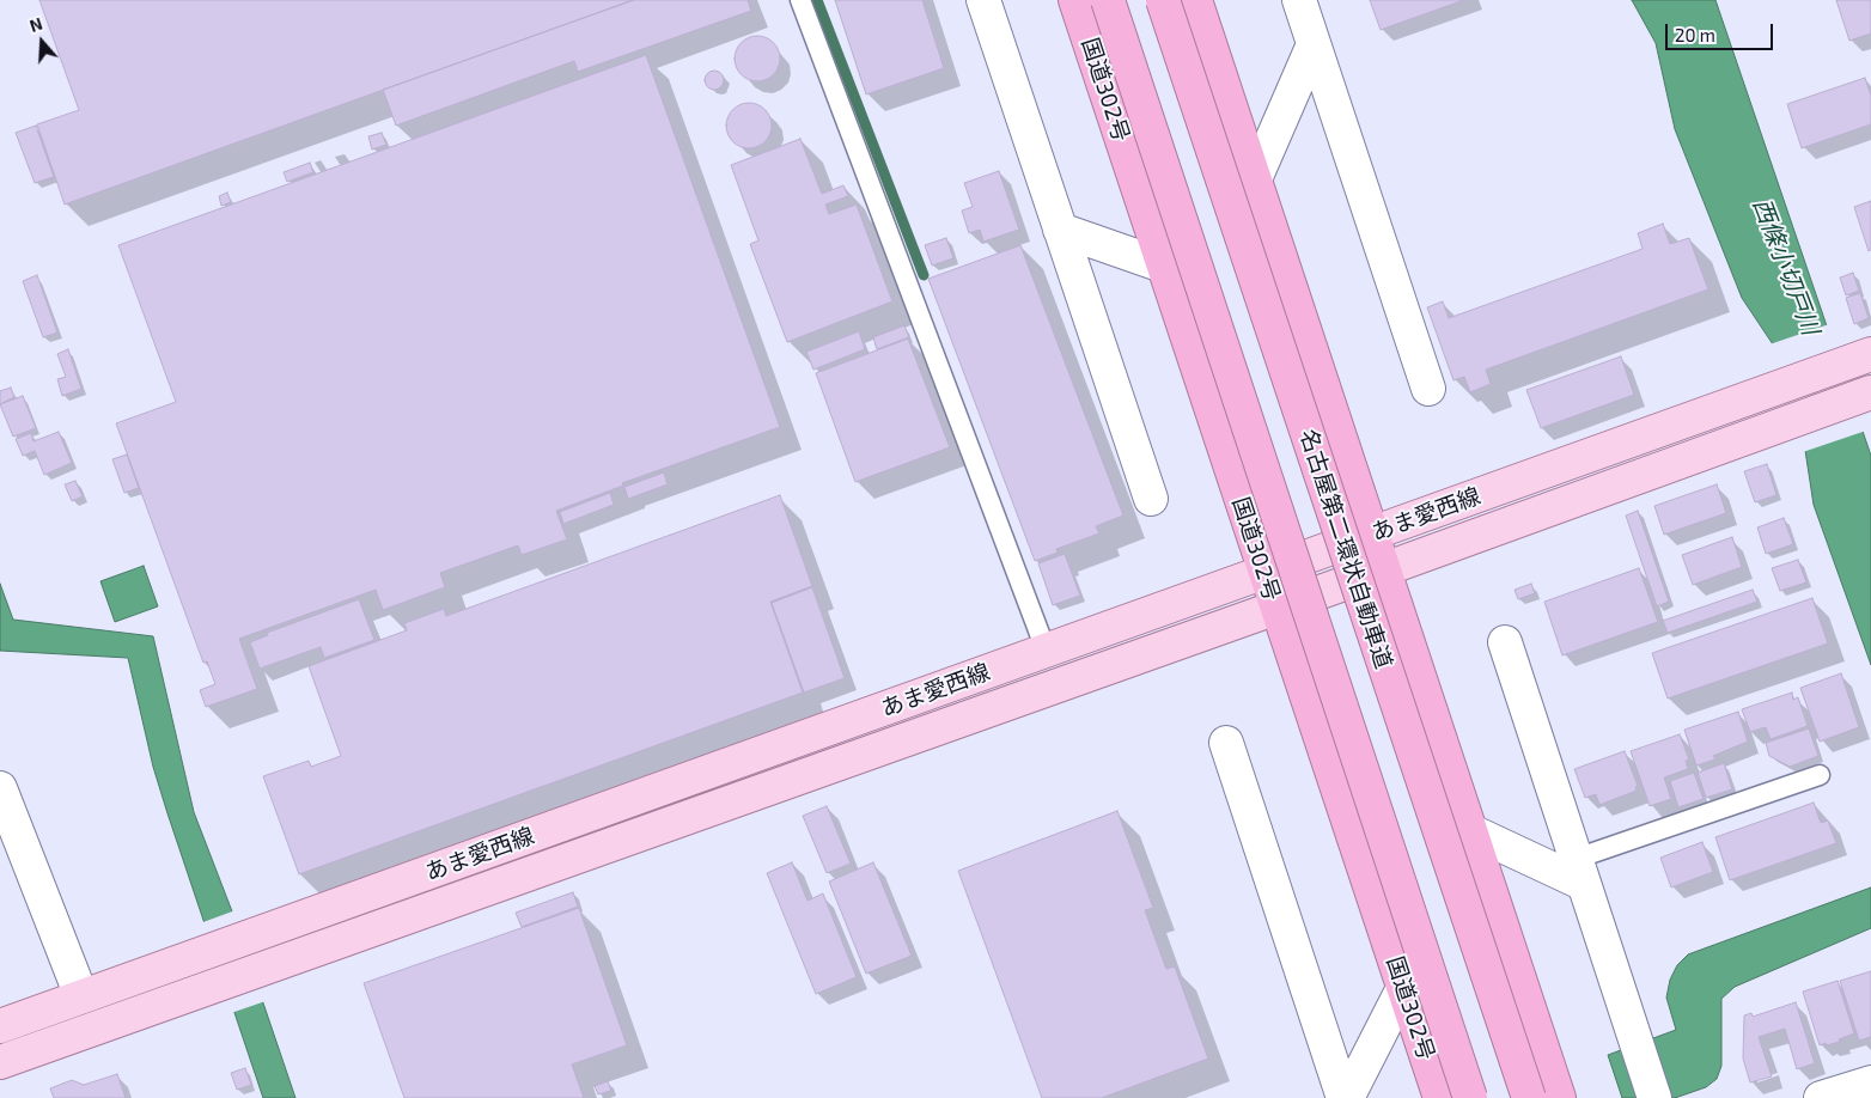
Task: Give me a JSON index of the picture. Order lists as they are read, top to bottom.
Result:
{
  "streets": {
    "highway": ["国道302号", "名古屋第二環状自動車道"],
    "main road": ["あま愛西線"]
  },
  "crossings": [
    ["国道302号", "あま愛西線"]
  ],
  "water": ["西條小切戸川"],
  "scale_bar": "20 m",
  "north": "top"
}
